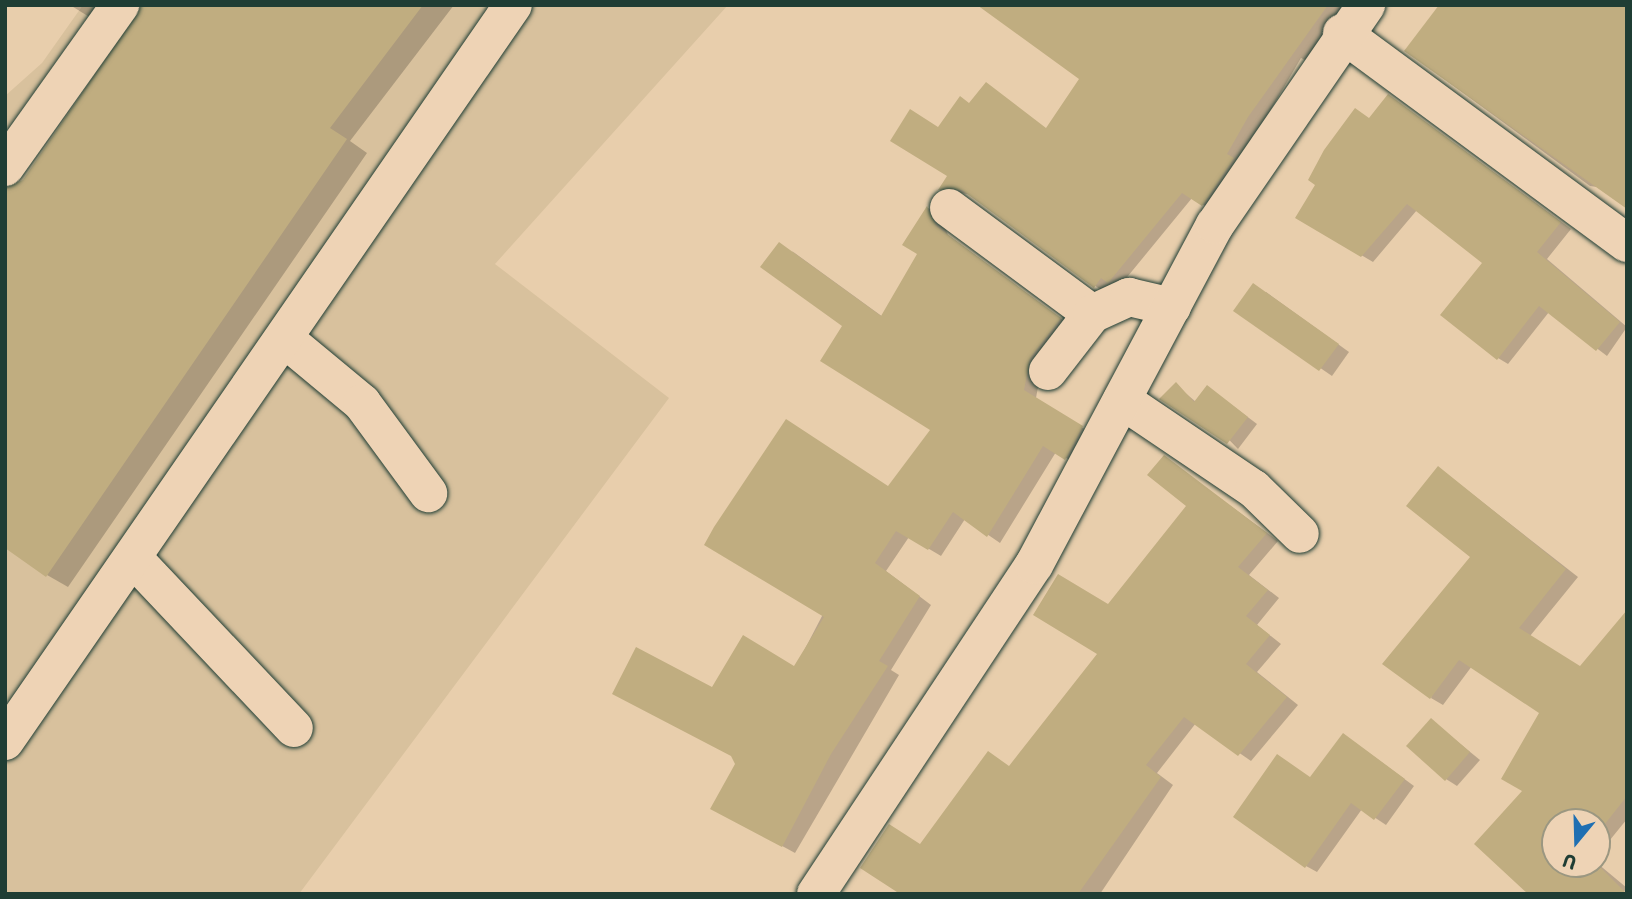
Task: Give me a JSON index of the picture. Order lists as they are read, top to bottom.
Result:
{
  "north": "bottom"
}
